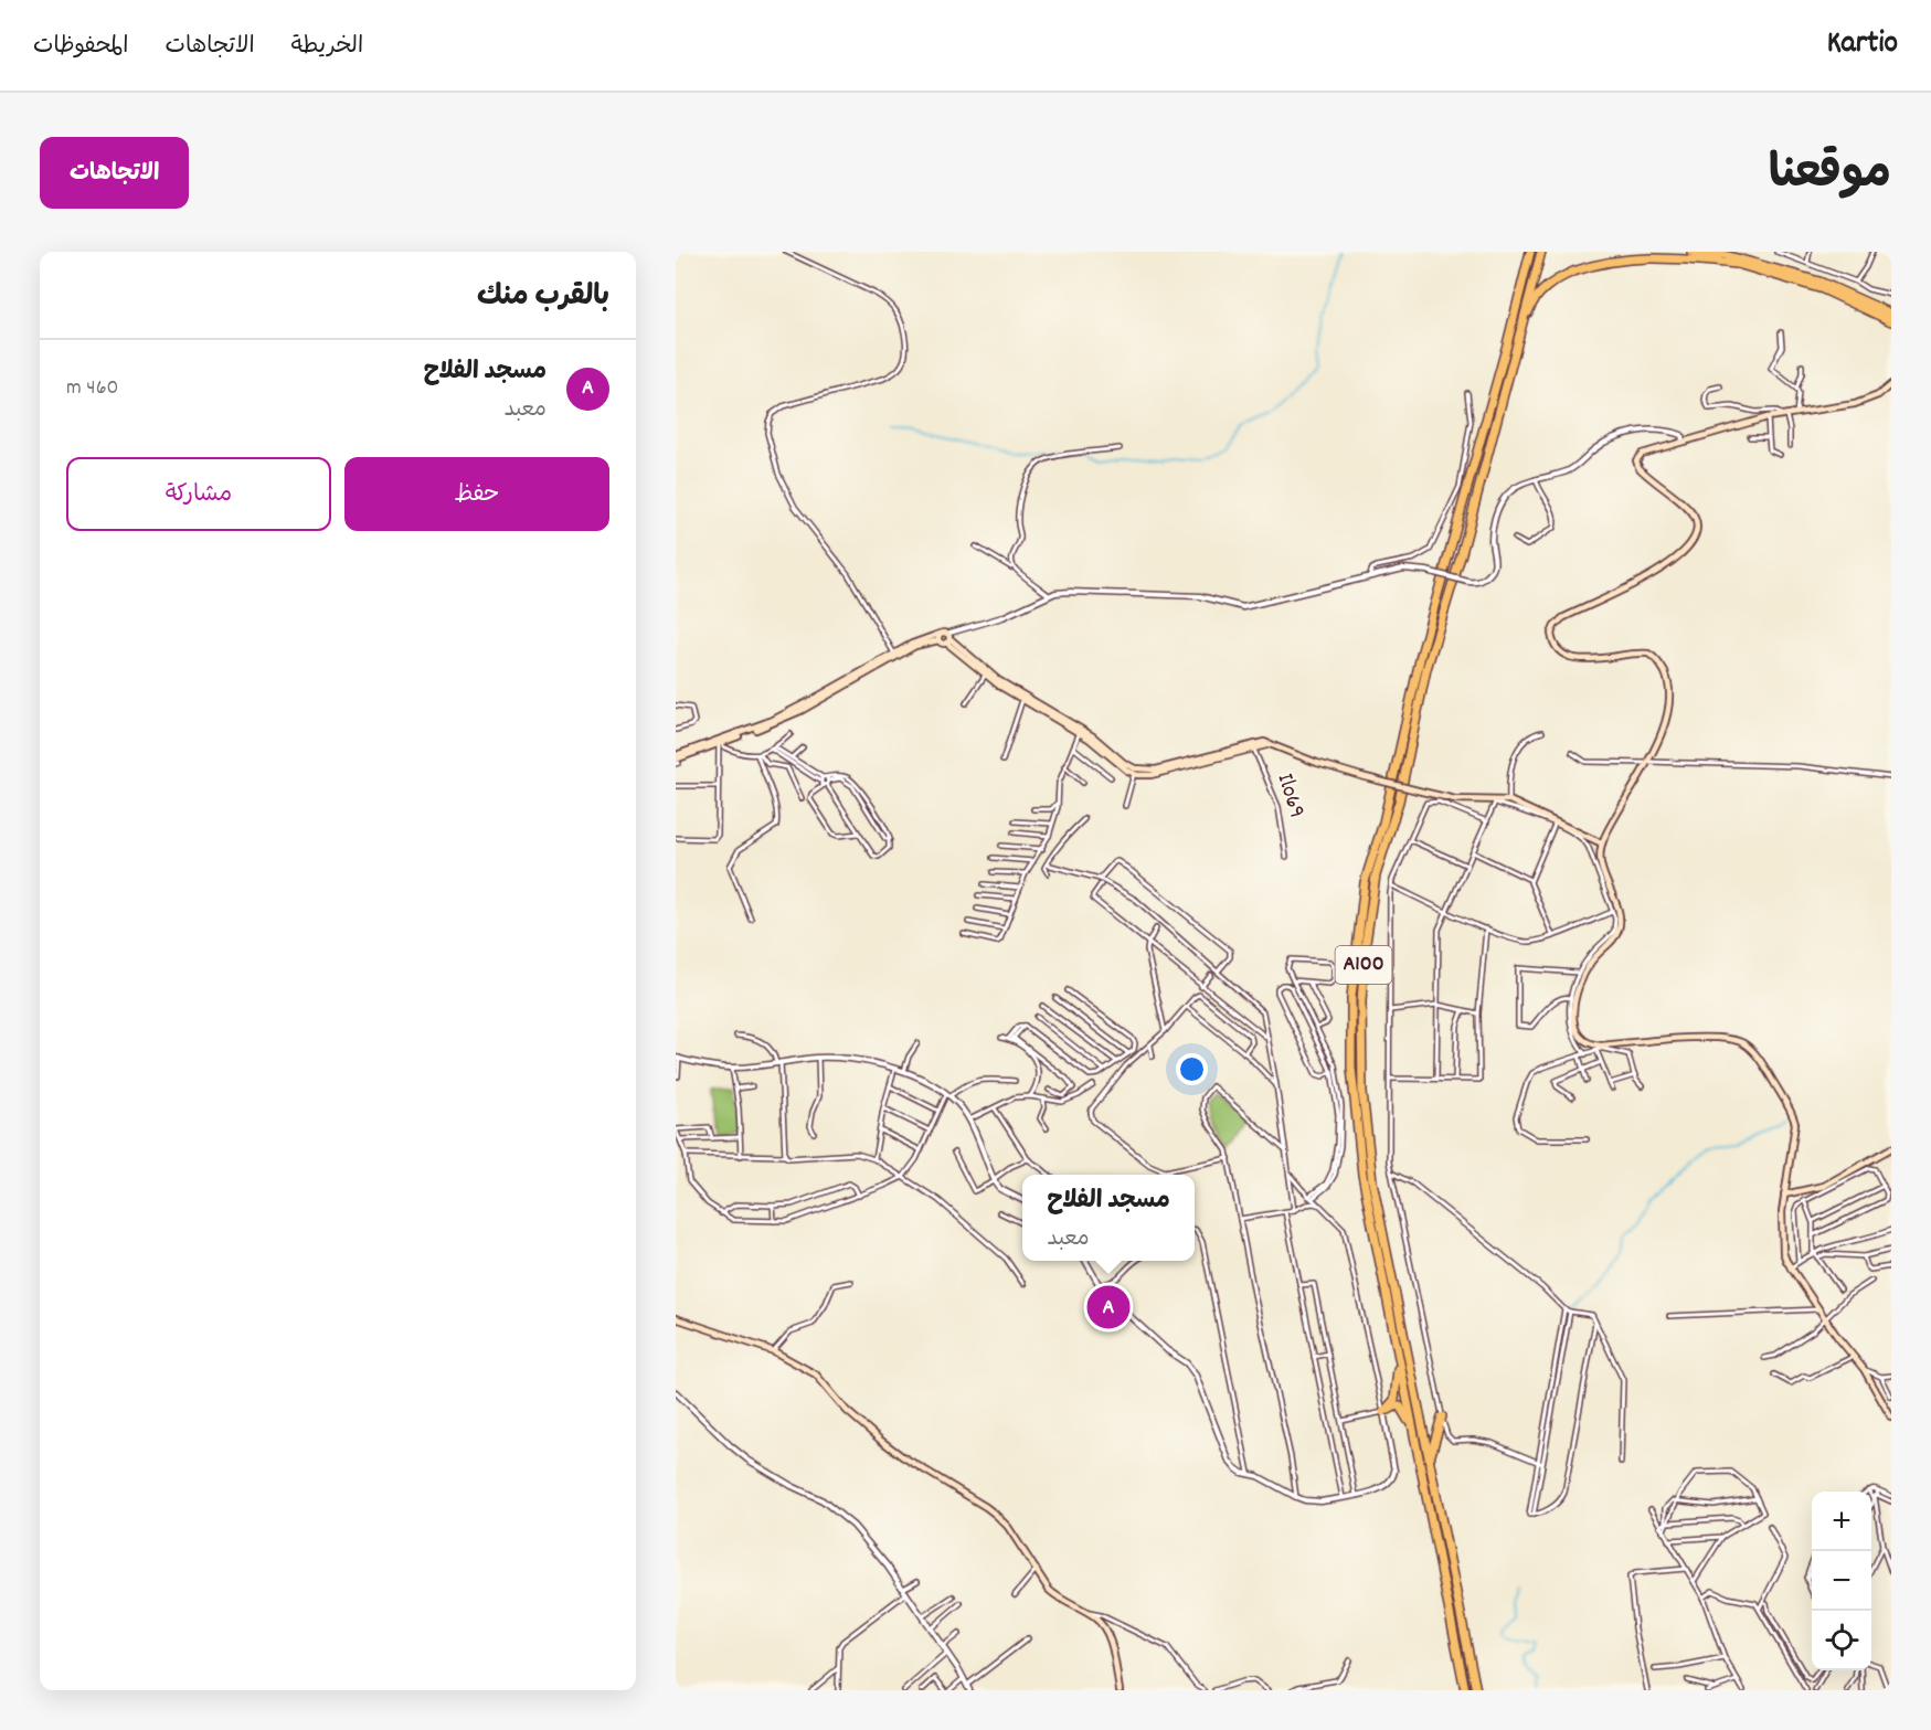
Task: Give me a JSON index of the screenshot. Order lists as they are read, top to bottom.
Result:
{
  "streets": {
    "highway": ["A100"],
    "street": ["Ilo69"]
  },
  "page": {
    "header": "Kartio",
    "nav": ["الخريطة", "الاتجاهات", "المحفوظات"],
    "title": "موقعنا",
    "buttons": [
      "الاتجاهات",
      ["حفظ", "مشاركة"]
    ],
    "heading": "بالقرب منك",
    "list": [
      {
        "mark": "A",
        "name": "مسجد الفلاح",
        "note": "معبد",
        "value": "460 m"
      }
    ],
    "popup": ["مسجد الفلاح", "معبد"],
    "pins": "A",
    "map_buttons": ["+", "−"]
  }
}
